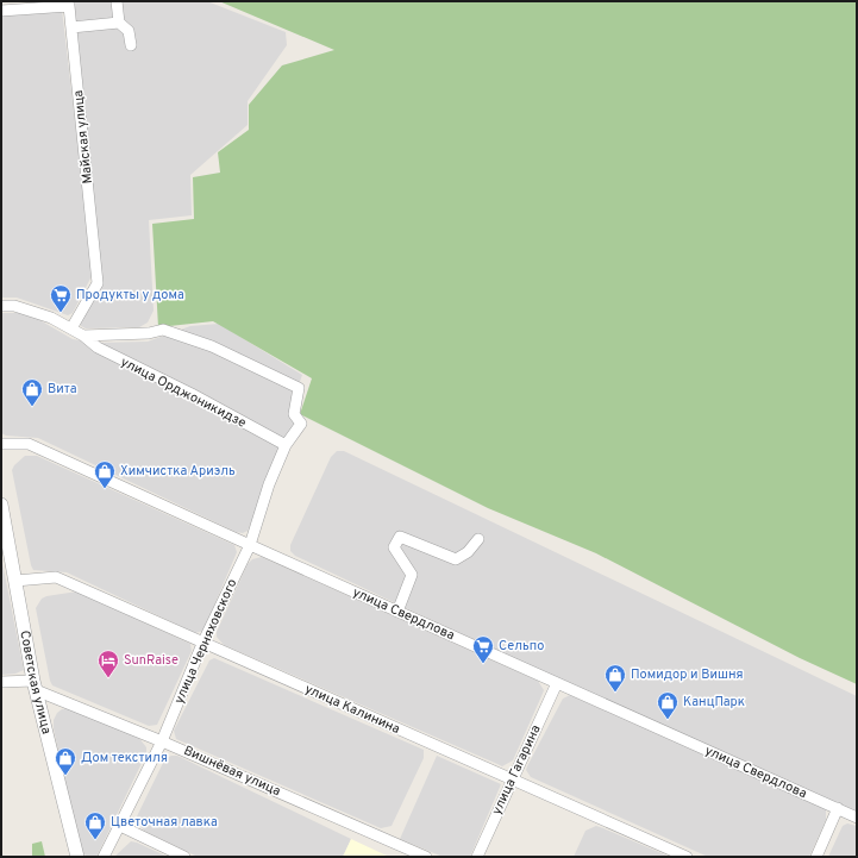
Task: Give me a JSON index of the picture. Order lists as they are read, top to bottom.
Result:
{
  "streets": {
    "street": [
      "Майская улица",
      "улица Орджоникидзе",
      "улица Свердлова",
      "улица Черняховского",
      "Советская улица",
      "улица Калинина",
      "улица Гагарина",
      "Вишнёвая улица"
    ]
  },
  "crossings": [
    ["Майская улица", "улица Орджоникидзе"],
    ["улица Орджоникидзе", "улица Черняховского"],
    ["улица Свердлова", "улица Черняховского"],
    ["улица Свердлова", "улица Гагарина"],
    ["улица Черняховского", "улица Калинина"],
    ["улица Черняховского", "Вишнёвая улица"],
    ["Советская улица", "улица Калинина"],
    ["Советская улица", "Вишнёвая улица"],
    ["улица Калинина", "улица Гагарина"]
  ],
  "places": {
    "supermarket": ["Продукты у дома", "Сельпо"],
    "shop": [
      "Вита",
      "Химчистка Ариэль",
      "Помидор и Вишня",
      "КанцПарк",
      "Дом текстиля",
      "Цветочная лавка"
    ],
    "hotel": ["SunRaise"]
  }
}
